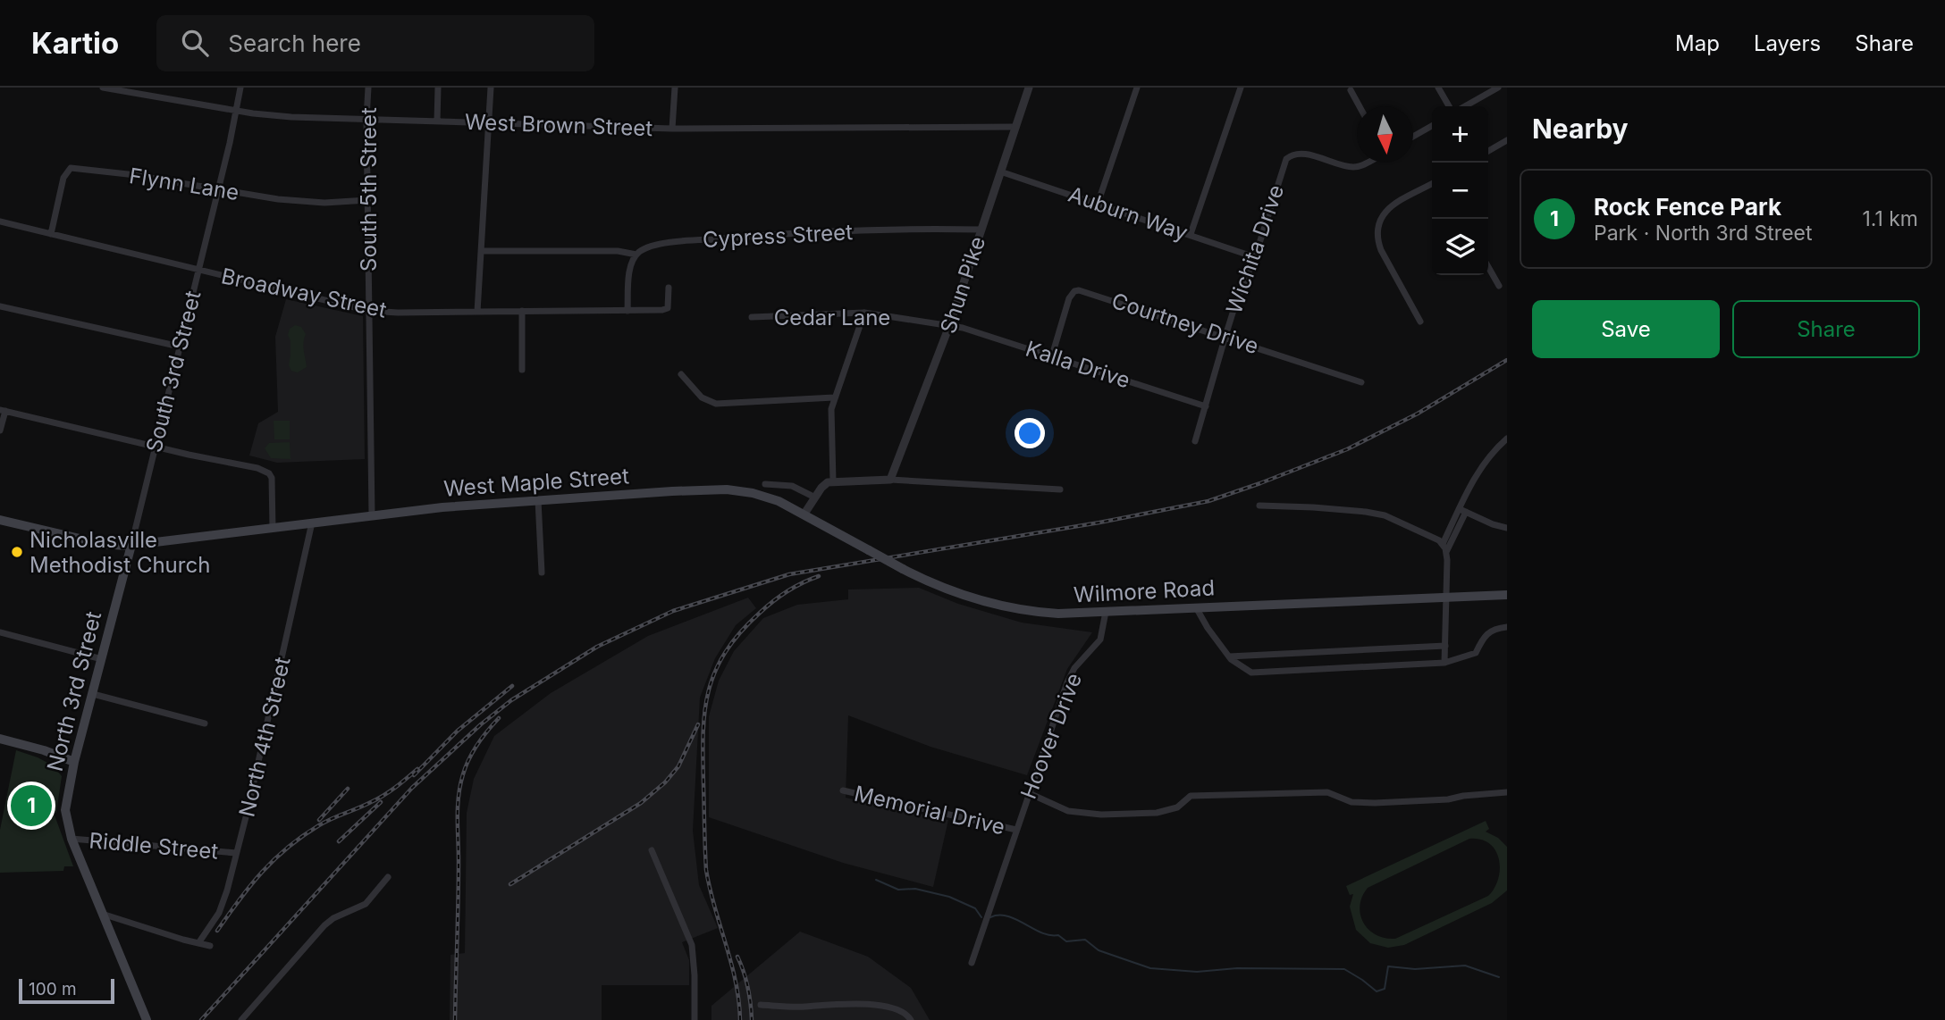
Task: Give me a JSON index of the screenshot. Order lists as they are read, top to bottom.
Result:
{
  "streets": {
    "main road": ["West Maple Street", "Wilmore Road", "North 3rd Street"],
    "street": [
      "West Brown Street",
      "Flynn Lane",
      "South 5th Street",
      "Auburn Way",
      "Cypress Street",
      "Wichita Drive",
      "Shun Pike",
      "Broadway Street",
      "Cedar Lane",
      "Courtney Drive",
      "Kalla Drive",
      "South 3rd Street",
      "Hoover Drive",
      "North 4th Street",
      "Memorial Drive",
      "Riddle Street"
    ]
  },
  "crossings": [
    ["West Brown Street", "South 5th Street"],
    ["West Brown Street", "Shun Pike"],
    ["West Brown Street", "South 3rd Street"],
    ["Flynn Lane", "South 5th Street"],
    ["Flynn Lane", "Broadway Street"],
    ["Flynn Lane", "South 3rd Street"],
    ["South 5th Street", "Broadway Street"],
    ["South 5th Street", "West Maple Street"],
    ["Auburn Way", "Wichita Drive"],
    ["Auburn Way", "Shun Pike"],
    ["Cypress Street", "Shun Pike"],
    ["Wichita Drive", "Courtney Drive"],
    ["Wichita Drive", "Kalla Drive"],
    ["Shun Pike", "Cedar Lane"],
    ["Shun Pike", "Kalla Drive"],
    ["Broadway Street", "South 3rd Street"],
    ["Cedar Lane", "Kalla Drive"],
    ["Courtney Drive", "Kalla Drive"],
    ["South 3rd Street", "West Maple Street"],
    ["South 3rd Street", "North 3rd Street"],
    ["West Maple Street", "Wilmore Road"],
    ["West Maple Street", "North 3rd Street"],
    ["West Maple Street", "North 4th Street"],
    ["Wilmore Road", "Hoover Drive"],
    ["North 3rd Street", "Riddle Street"],
    ["Hoover Drive", "Memorial Drive"],
    ["North 4th Street", "Riddle Street"]
  ],
  "places": ["Nicholasville Methodist Church"],
  "scale_bar": "100 m",
  "north": "bottom",
  "page": {
    "header": "Kartio",
    "search": "Search here",
    "nav": ["Map", "Layers", "Share"],
    "heading": "Nearby",
    "map_buttons": ["+", "−"],
    "list": [
      {
        "mark": "1",
        "name": "Rock Fence Park",
        "note": "Park · North 3rd Street",
        "value": "1.1 km"
      }
    ],
    "buttons": ["Save", "Share"],
    "pins": "1",
    "scale": "100 m"
  }
}
